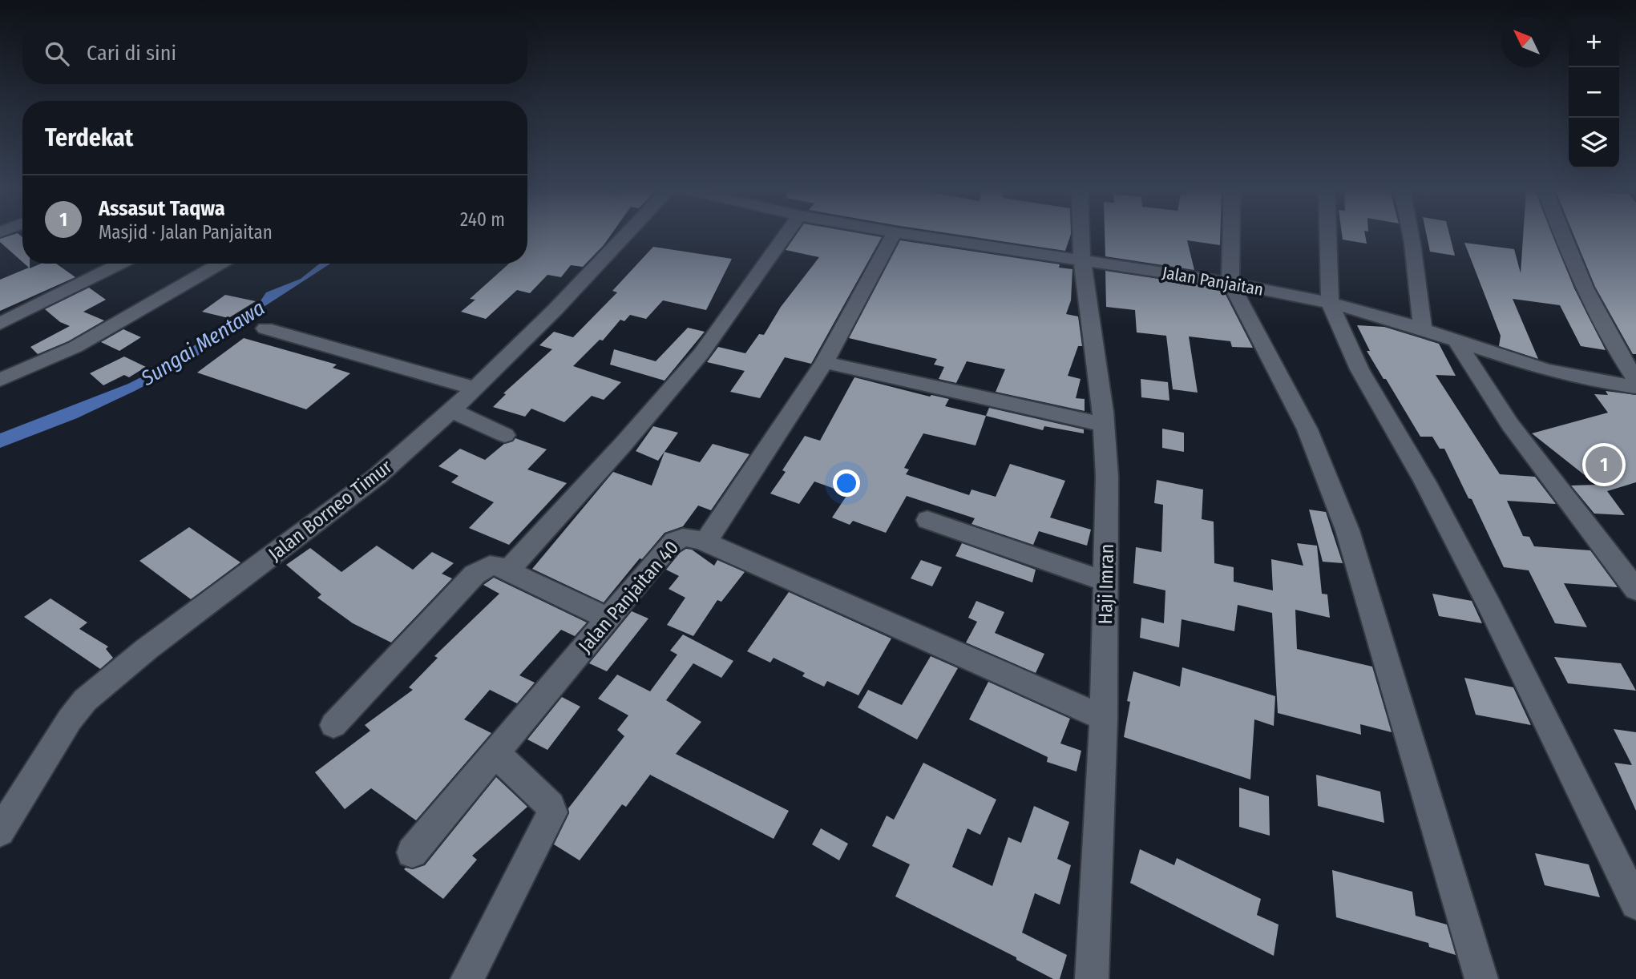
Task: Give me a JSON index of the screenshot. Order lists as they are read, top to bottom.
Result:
{
  "streets": {
    "street": [
      "Jalan Panjaitan",
      "Jalan Borneo Timur",
      "Haji Imran",
      "Jalan Panjaitan 40"
    ]
  },
  "crossings": [
    ["Jalan Panjaitan", "Haji Imran"]
  ],
  "water": ["Sungai Mentawa"],
  "north": "top left",
  "page": {
    "map_buttons": ["+", "−"],
    "search": "Cari di sini",
    "heading": "Terdekat",
    "list": [
      {
        "mark": "1",
        "name": "Assasut Taqwa",
        "note": "Masjid · Jalan Panjaitan",
        "value": "240 m"
      }
    ],
    "pins": "1"
  }
}
